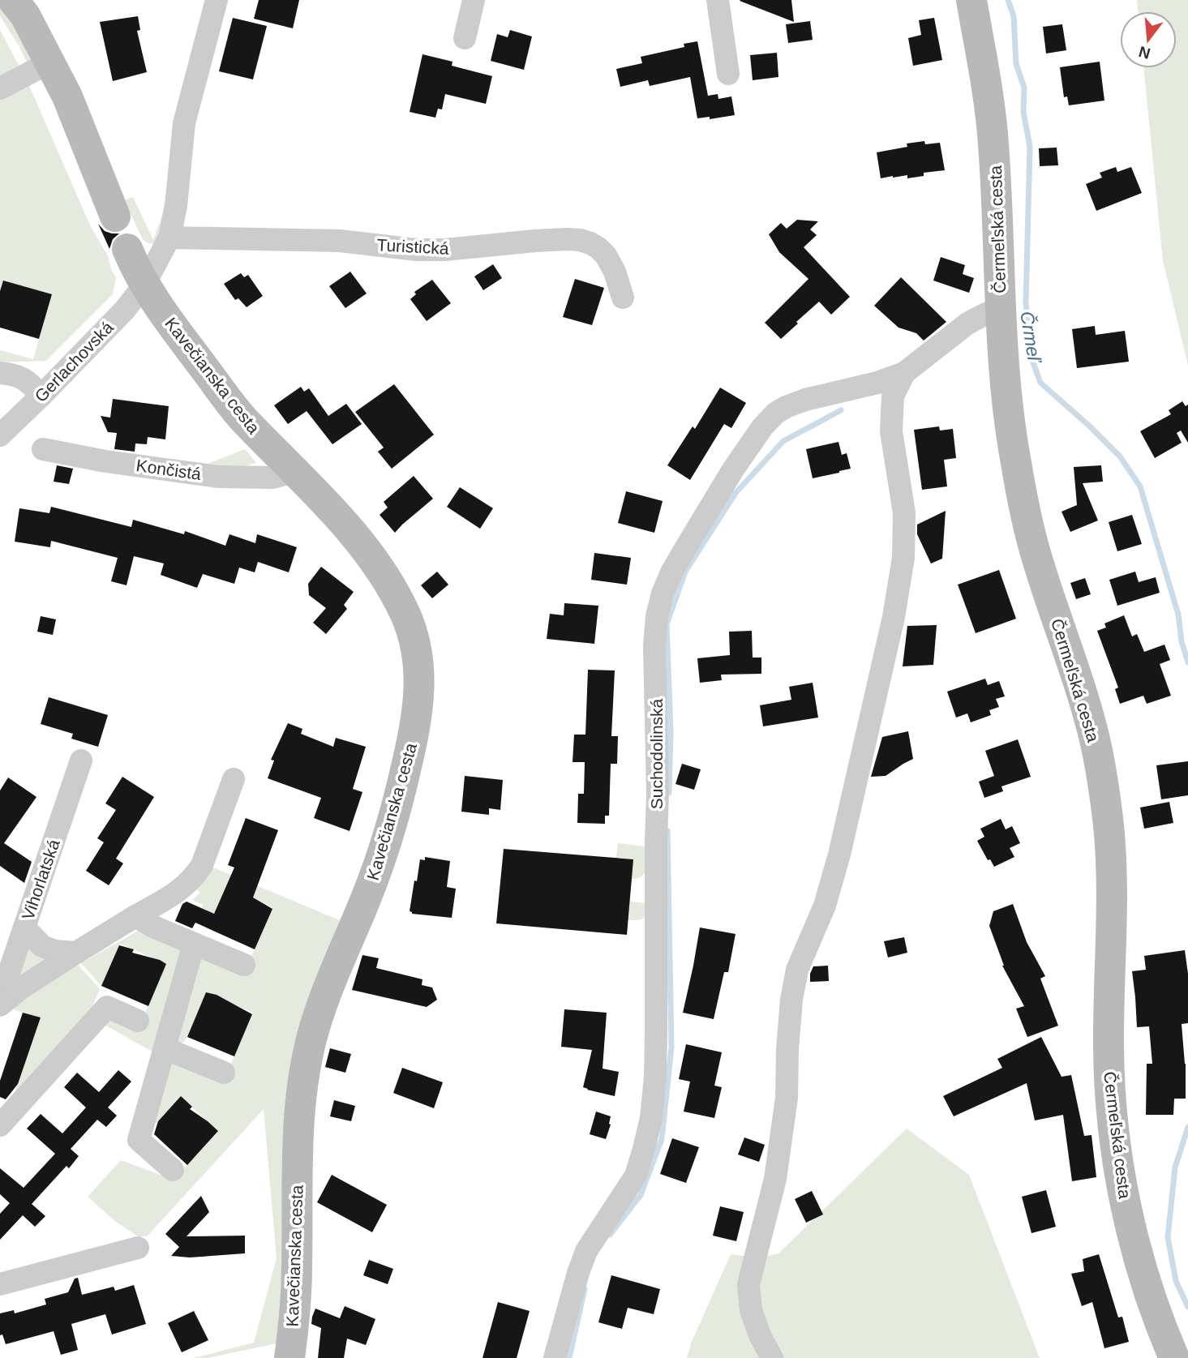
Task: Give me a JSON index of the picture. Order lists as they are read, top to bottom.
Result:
{
  "streets": {
    "street": [
      "Čermeľská cesta",
      "Turistická",
      "Gerlachovská",
      "Kavečianska cesta",
      "Končistá",
      "Suchodolinská",
      "Vihorlatská"
    ]
  },
  "crossings": [
    ["Čermeľská cesta", "Suchodolinská"],
    ["Gerlachovská", "Kavečianska cesta"],
    ["Kavečianska cesta", "Končistá"]
  ],
  "water": ["Črmeľ"],
  "north": "bottom"
}
